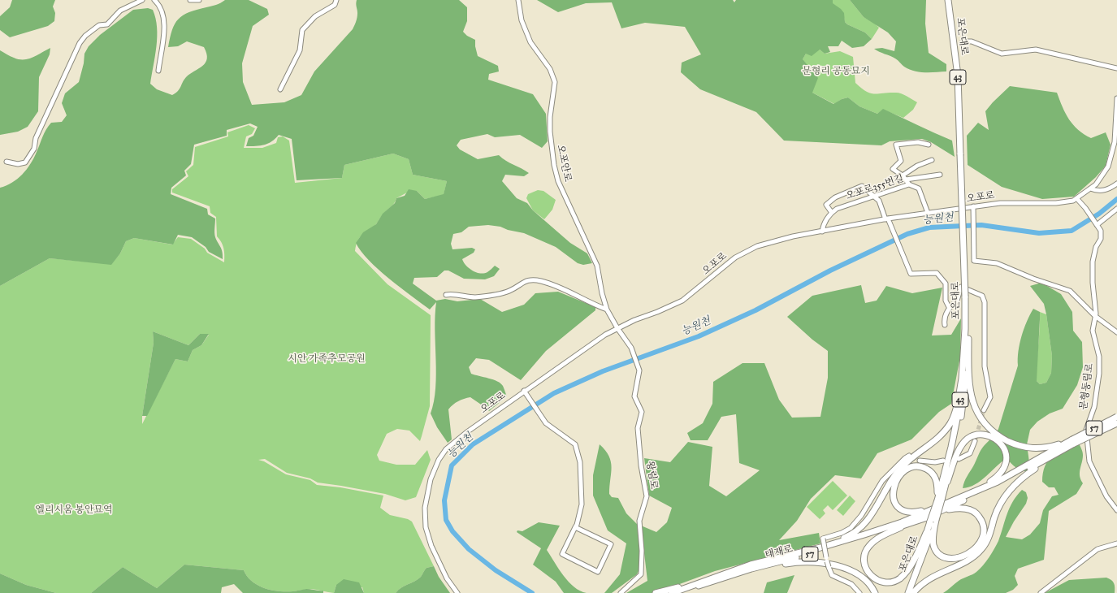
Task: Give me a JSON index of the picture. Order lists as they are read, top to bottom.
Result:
{
  "streets": {
    "highway": [
      "포은대로",
      "43",
      "57",
      "태재로"
    ],
    "street": [
      "오포안로",
      "오포로355번길",
      "오포로",
      "문형동림로",
      "왕림로"
    ]
  },
  "crossings": [
    ["포은대로", "43"],
    ["오포안로", "오포로"],
    ["오포안로", "왕림로"],
    ["오포로355번길", "오포로"],
    ["오포로", "왕림로"],
    ["57", "태재로"]
  ],
  "water": ["능원천"],
  "parks": ["문형리 공동묘지", "시안 가족추모공원", "엘리시움 봉안묘역"]
}
